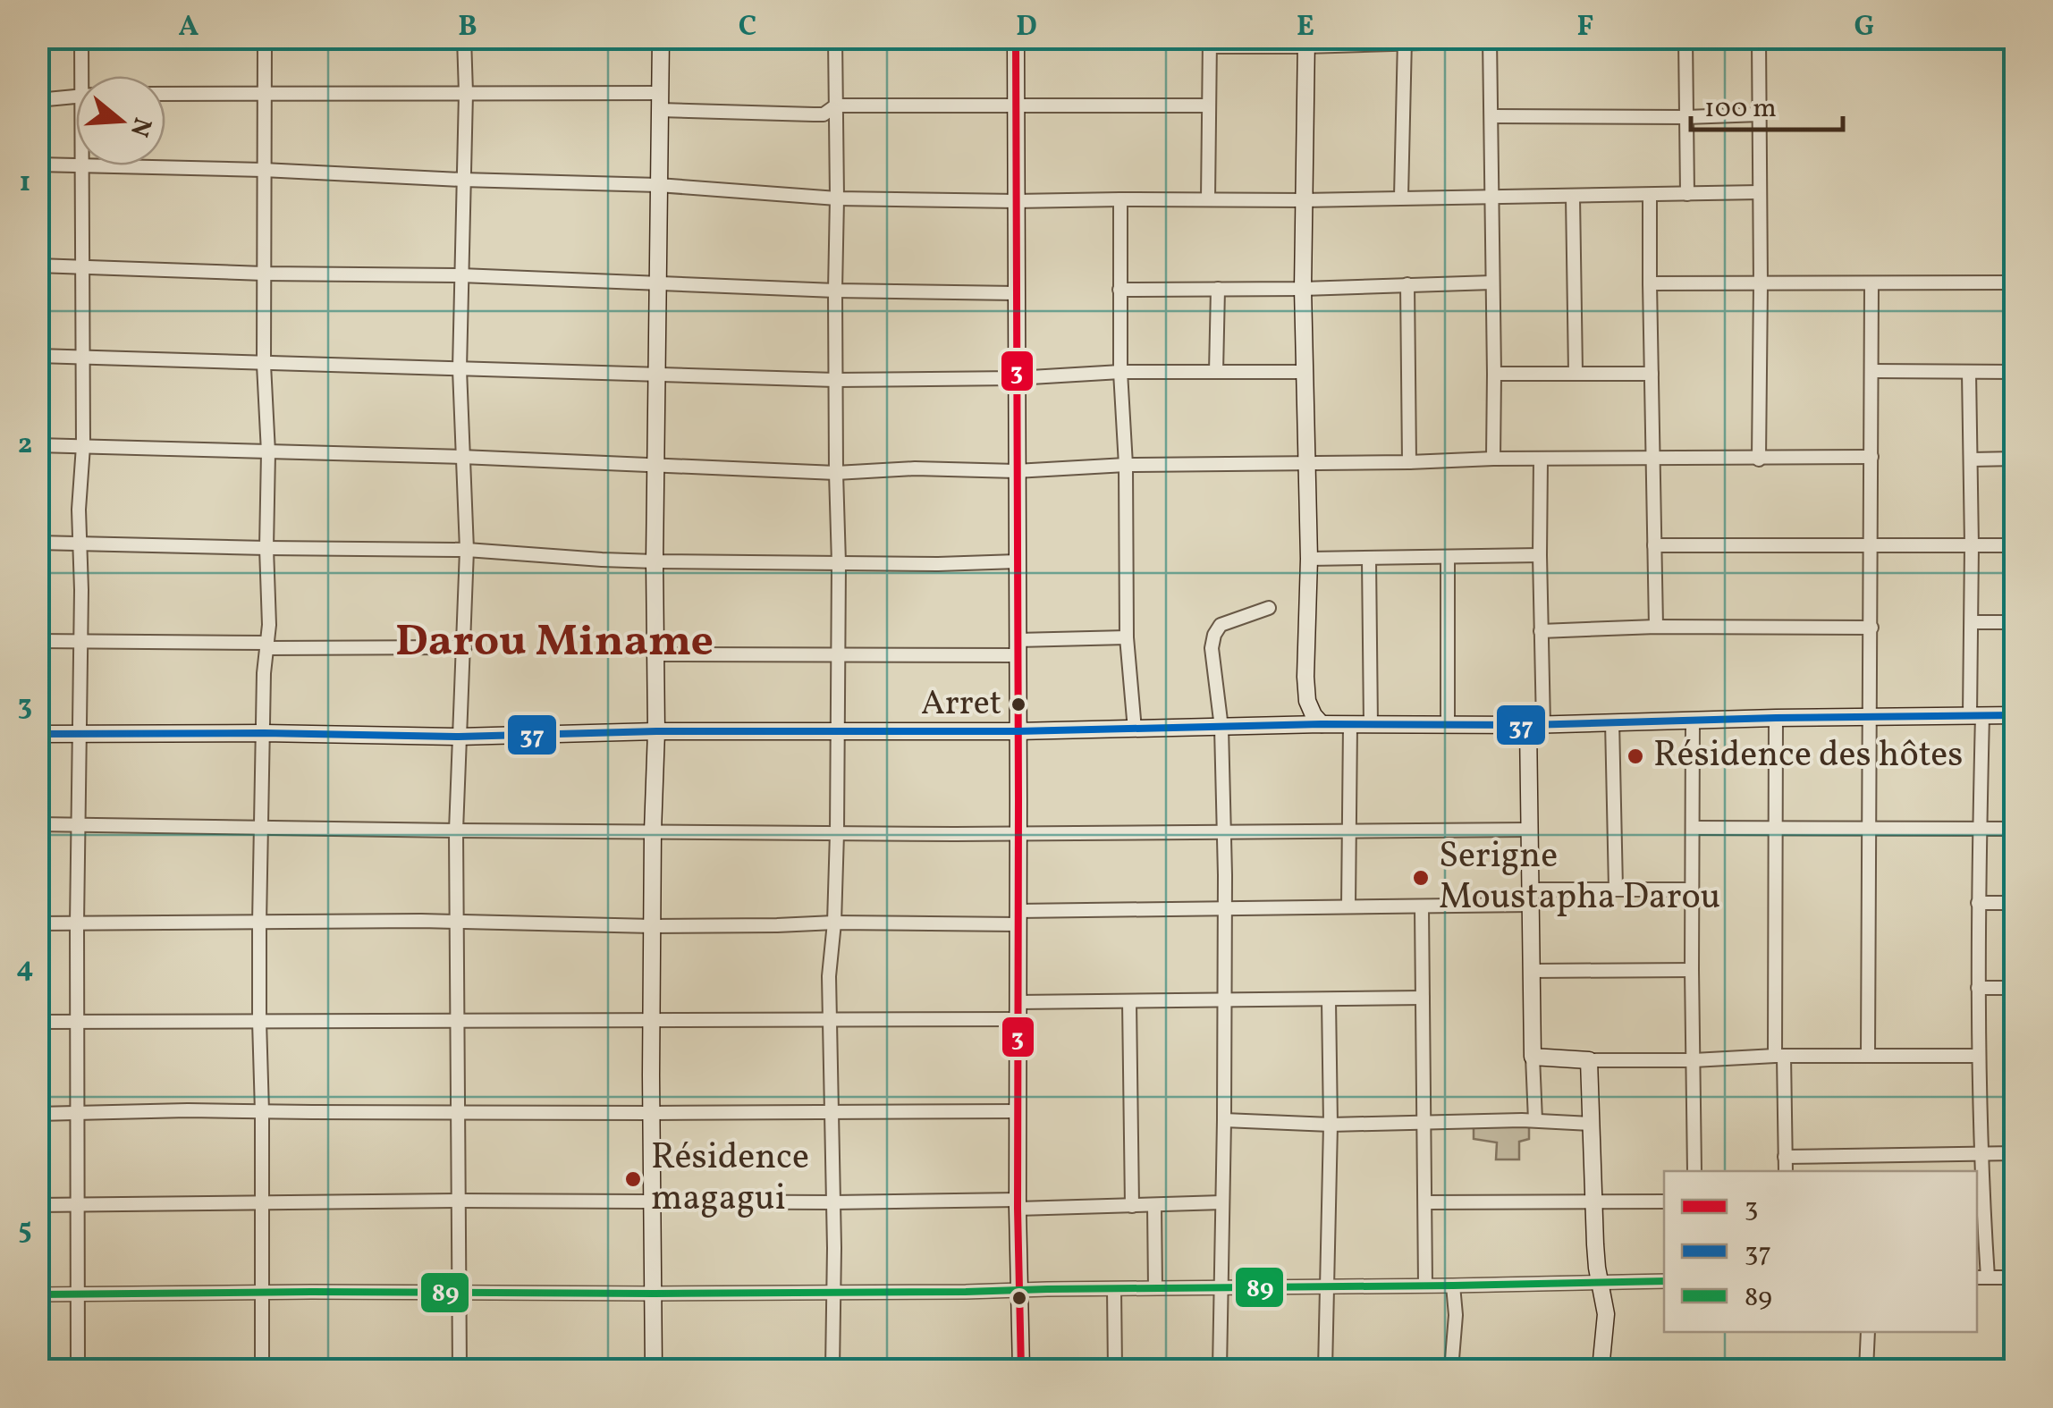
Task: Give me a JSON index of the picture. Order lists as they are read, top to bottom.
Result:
{
  "districts": ["Darou Miname"],
  "places": [
    "Arret",
    "Résidence des hôtes",
    "Serigne Moustapha Darou",
    "Résidence magagui"
  ],
  "lines": ["transit line 3", "transit line 37", "transit line 89"],
  "legend": ["3", "37", "89"],
  "scale_bar": "100 m",
  "north": "right",
  "grid": {
    "columns": [
      "A",
      "B",
      "C",
      "D",
      "E",
      "F",
      "G"
    ],
    "rows": [
      "1",
      "2",
      "3",
      "4",
      "5"
    ]
  }
}
